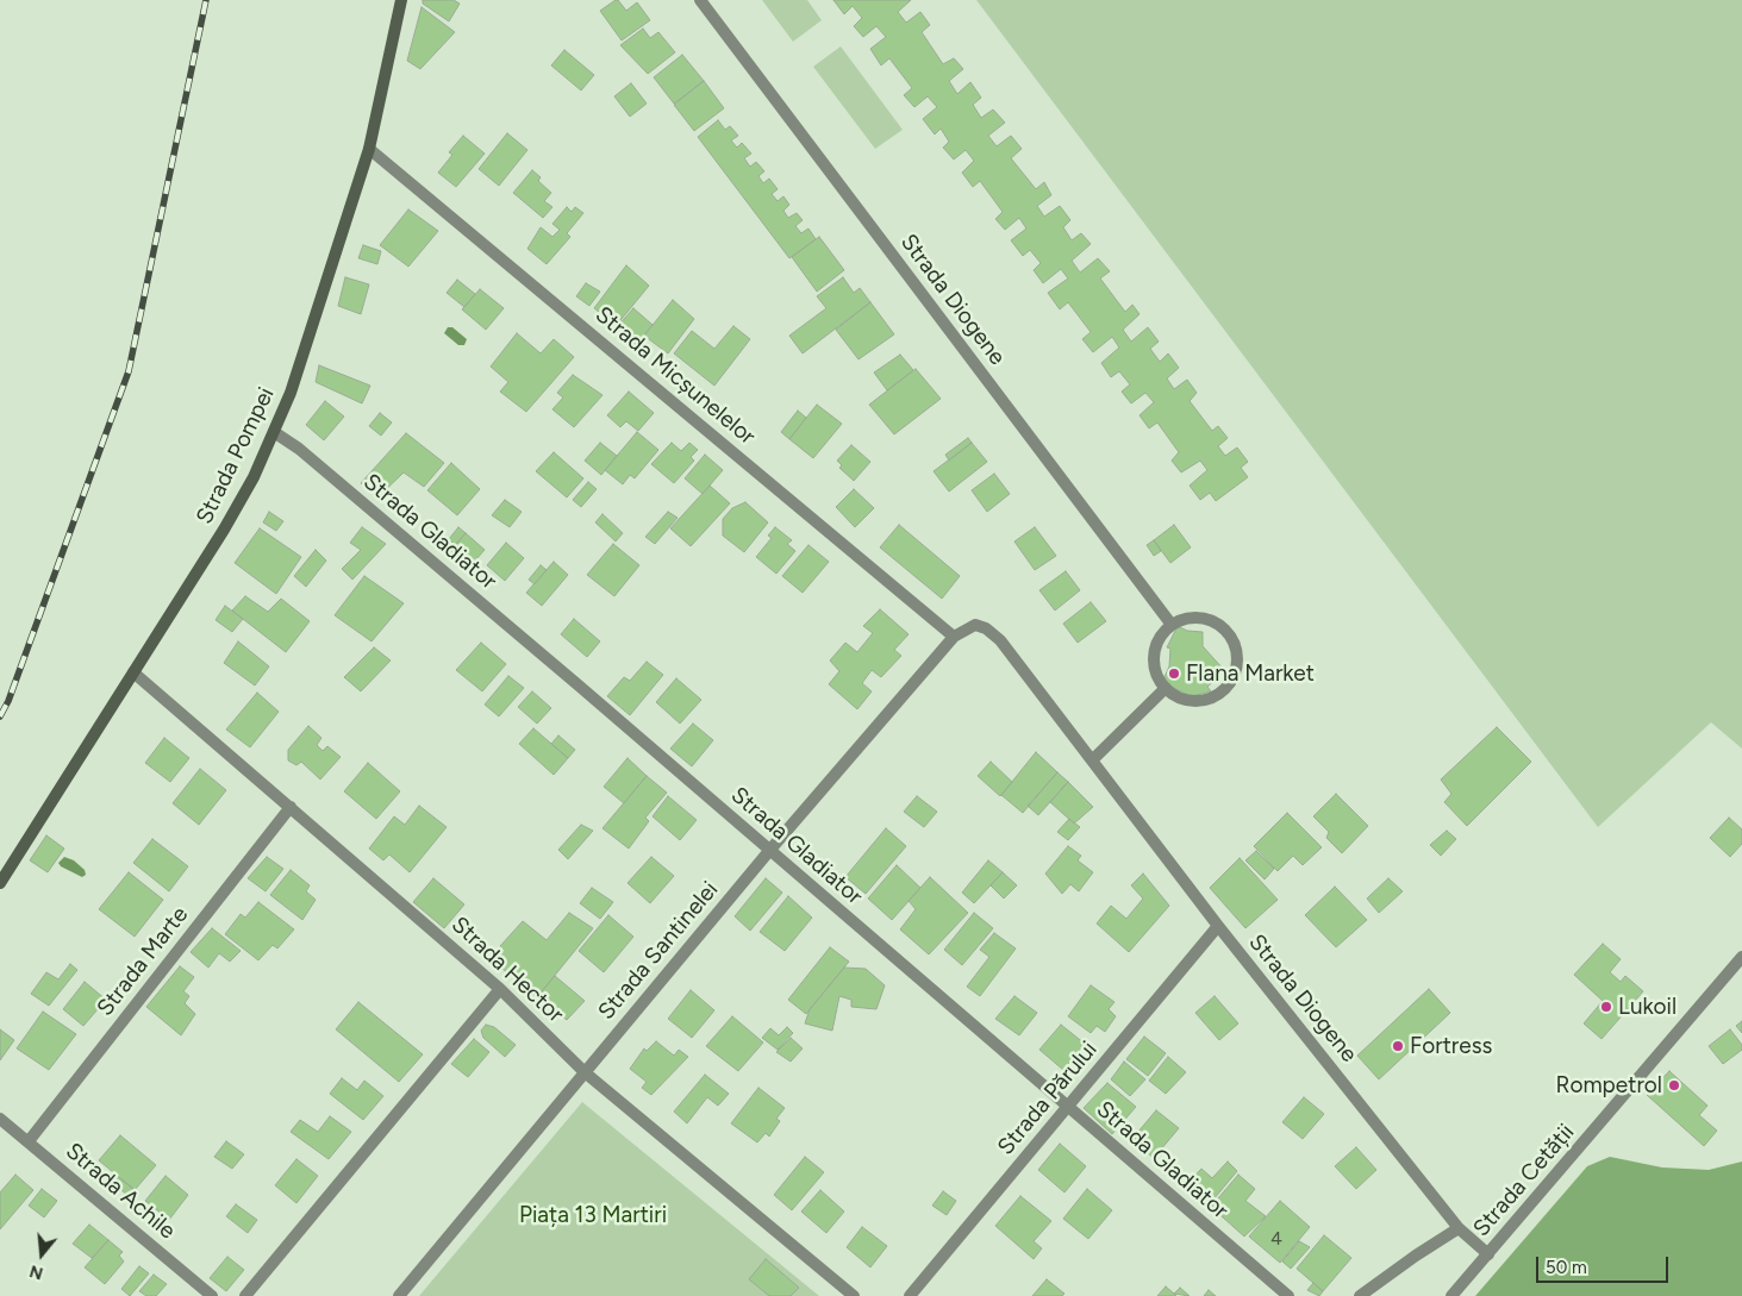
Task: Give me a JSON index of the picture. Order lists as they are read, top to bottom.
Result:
{
  "streets": {
    "main road": ["Strada Pompei"],
    "street": [
      "Strada Diogene",
      "Strada Micșunelelor",
      "Strada Gladiator",
      "Strada Santinelei",
      "Strada Marte",
      "Strada Hector",
      "Strada Părului",
      "Strada Cetății",
      "Strada Achile"
    ]
  },
  "crossings": [
    ["Strada Diogene", "Strada Micșunelelor"],
    ["Strada Diogene", "Strada Santinelei"],
    ["Strada Diogene", "Strada Părului"],
    ["Strada Diogene", "Strada Cetății"],
    ["Strada Micșunelelor", "Strada Pompei"],
    ["Strada Micșunelelor", "Strada Santinelei"],
    ["Strada Pompei", "Strada Gladiator"],
    ["Strada Pompei", "Strada Hector"],
    ["Strada Gladiator", "Strada Santinelei"],
    ["Strada Gladiator", "Strada Părului"],
    ["Strada Santinelei", "Strada Hector"],
    ["Strada Marte", "Strada Hector"],
    ["Strada Marte", "Strada Achile"]
  ],
  "parks": ["Piața 13 Martiri"],
  "places": [
    "Flana Market",
    "Lukoil",
    "Fortress",
    "Rompetrol"
  ],
  "house_numbers": ["4"],
  "scale_bar": "50 m",
  "north": "bottom"
}
